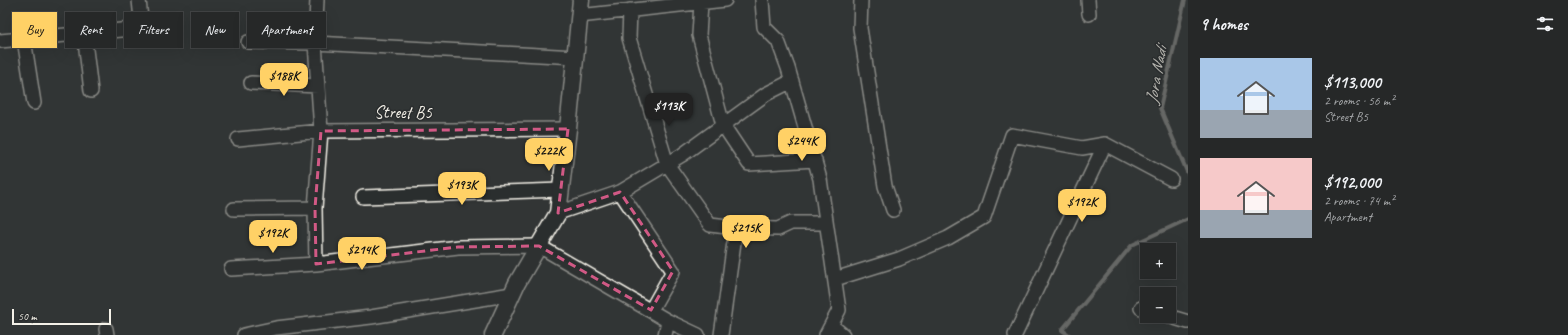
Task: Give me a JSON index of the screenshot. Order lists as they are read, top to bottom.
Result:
{
  "streets": {
    "street": ["Street B5"]
  },
  "water": ["Jora Nadi"],
  "scale_bar": "50 m",
  "page": {
    "heading": "9 homes",
    "chip": [
      "Buy",
      "Rent",
      "Filters",
      "New",
      "Apartment"
    ],
    "list": [
      {
        "name": "$113,000",
        "note": "2 rooms · 56 m² · Street B5"
      },
      {
        "name": "$192,000",
        "note": "2 rooms · 74 m² · Apartment"
      }
    ],
    "price": [
      "$188K",
      "$113K",
      "$244K",
      "$222K",
      "$193K",
      "$192K",
      "$215K",
      "$192K",
      "$214K"
    ],
    "map_buttons": ["+", "−"],
    "scale": "50 m"
  }
}
